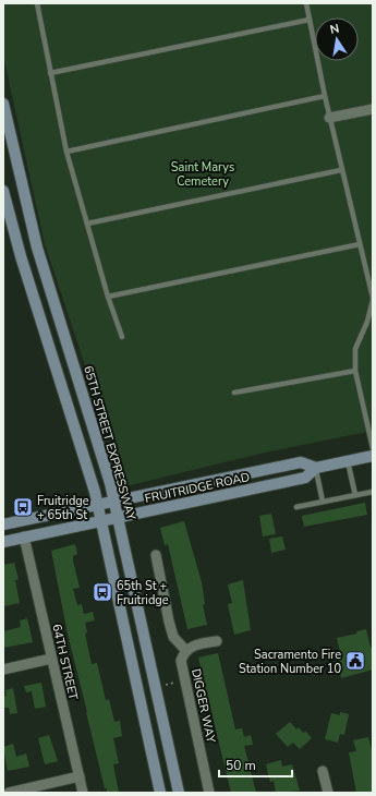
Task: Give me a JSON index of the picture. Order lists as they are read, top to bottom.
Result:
{
  "streets": {
    "main road": ["65TH STREET EXPRESSWAY", "FRUITRIDGE ROAD"],
    "street": ["64TH STREET", "DIGGER WAY"]
  },
  "crossings": [
    ["65TH STREET EXPRESSWAY", "FRUITRIDGE ROAD"],
    ["FRUITRIDGE ROAD", "64TH STREET"]
  ],
  "parks": ["Saint Marys Cemetery"],
  "places": {
    "bus stop": ["Fruitridge + 65th St", "65th St + Fruitridge"],
    "public building": ["Sacramento Fire Station Number 10"]
  },
  "scale_bar": "50 m",
  "north": "top"
}
